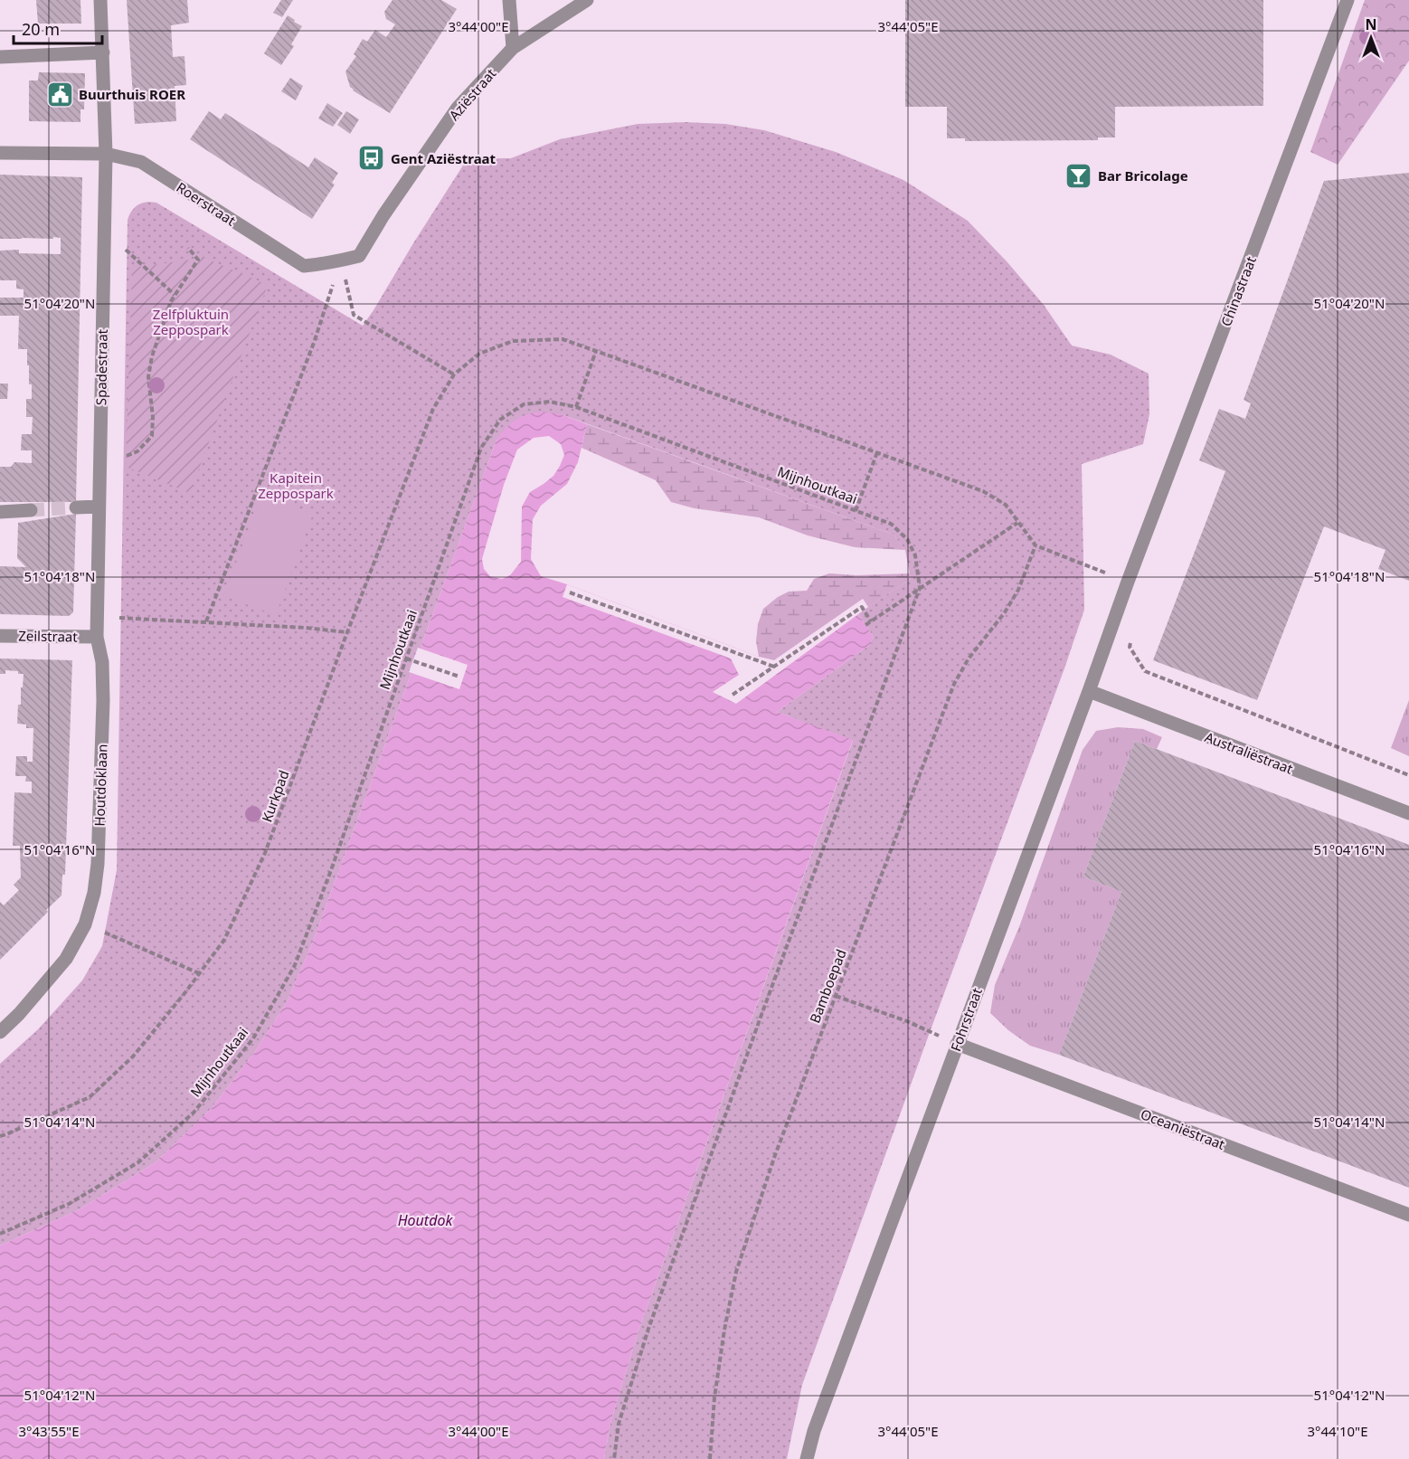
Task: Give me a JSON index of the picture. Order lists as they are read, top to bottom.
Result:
{
  "streets": {
    "street": [
      "Aziëstraat",
      "Roerstraat",
      "Chinastraat",
      "Spadestraat",
      "Zeilstraat",
      "Australiëstraat",
      "Houtdoklaan",
      "Fohrstraat",
      "Oceaniëstraat"
    ],
    "path": ["Mijnhoutkaai", "Kurkpad", "Bamboepad"]
  },
  "crossings": [
    ["Aziëstraat", "Roerstraat"],
    ["Roerstraat", "Spadestraat"],
    ["Chinastraat", "Fohrstraat"],
    ["Spadestraat", "Zeilstraat"],
    ["Spadestraat", "Houtdoklaan"],
    ["Zeilstraat", "Houtdoklaan"],
    ["Australiëstraat", "Fohrstraat"],
    ["Fohrstraat", "Oceaniëstraat"]
  ],
  "water": ["Houtdok"],
  "parks": ["Zelfpluktuin Zeppospark", "Kapitein Zeppospark"],
  "places": {
    "public building": ["Buurthuis ROER"],
    "bus stop": ["Gent Aziëstraat"],
    "bar": ["Bar Bricolage"]
  },
  "scale_bar": "20 m",
  "north": "top",
  "coordinates": [
    "3°44'00\"E",
    "3°44'05\"E",
    "51°04'20\"N",
    "51°04'18\"N",
    "51°04'16\"N",
    "51°04'14\"N",
    "51°04'12\"N",
    "3°43'55\"E",
    "3°44'10\"E"
  ]
}
